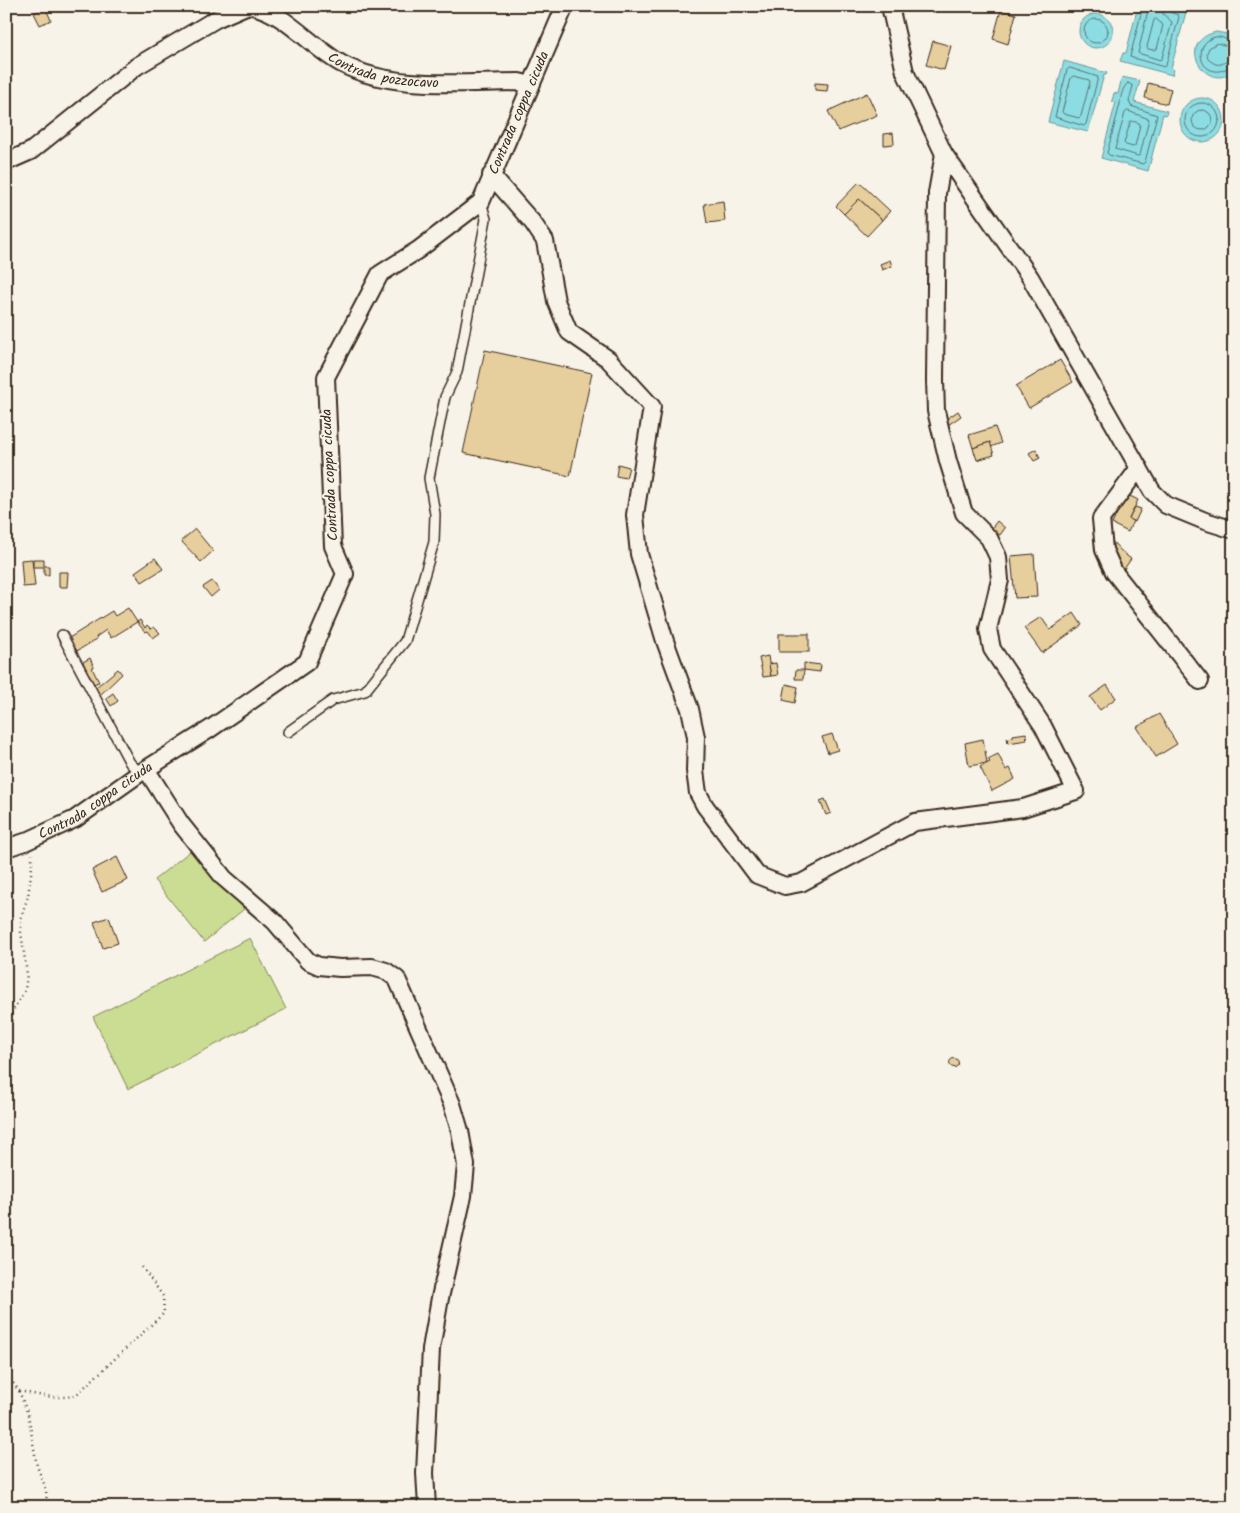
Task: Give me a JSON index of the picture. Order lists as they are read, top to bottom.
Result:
{
  "streets": {
    "street": ["Contrada pozzocavo", "Contrada coppa cicuda"]
  },
  "crossings": [
    ["Contrada pozzocavo", "Contrada coppa cicuda"]
  ]
}
